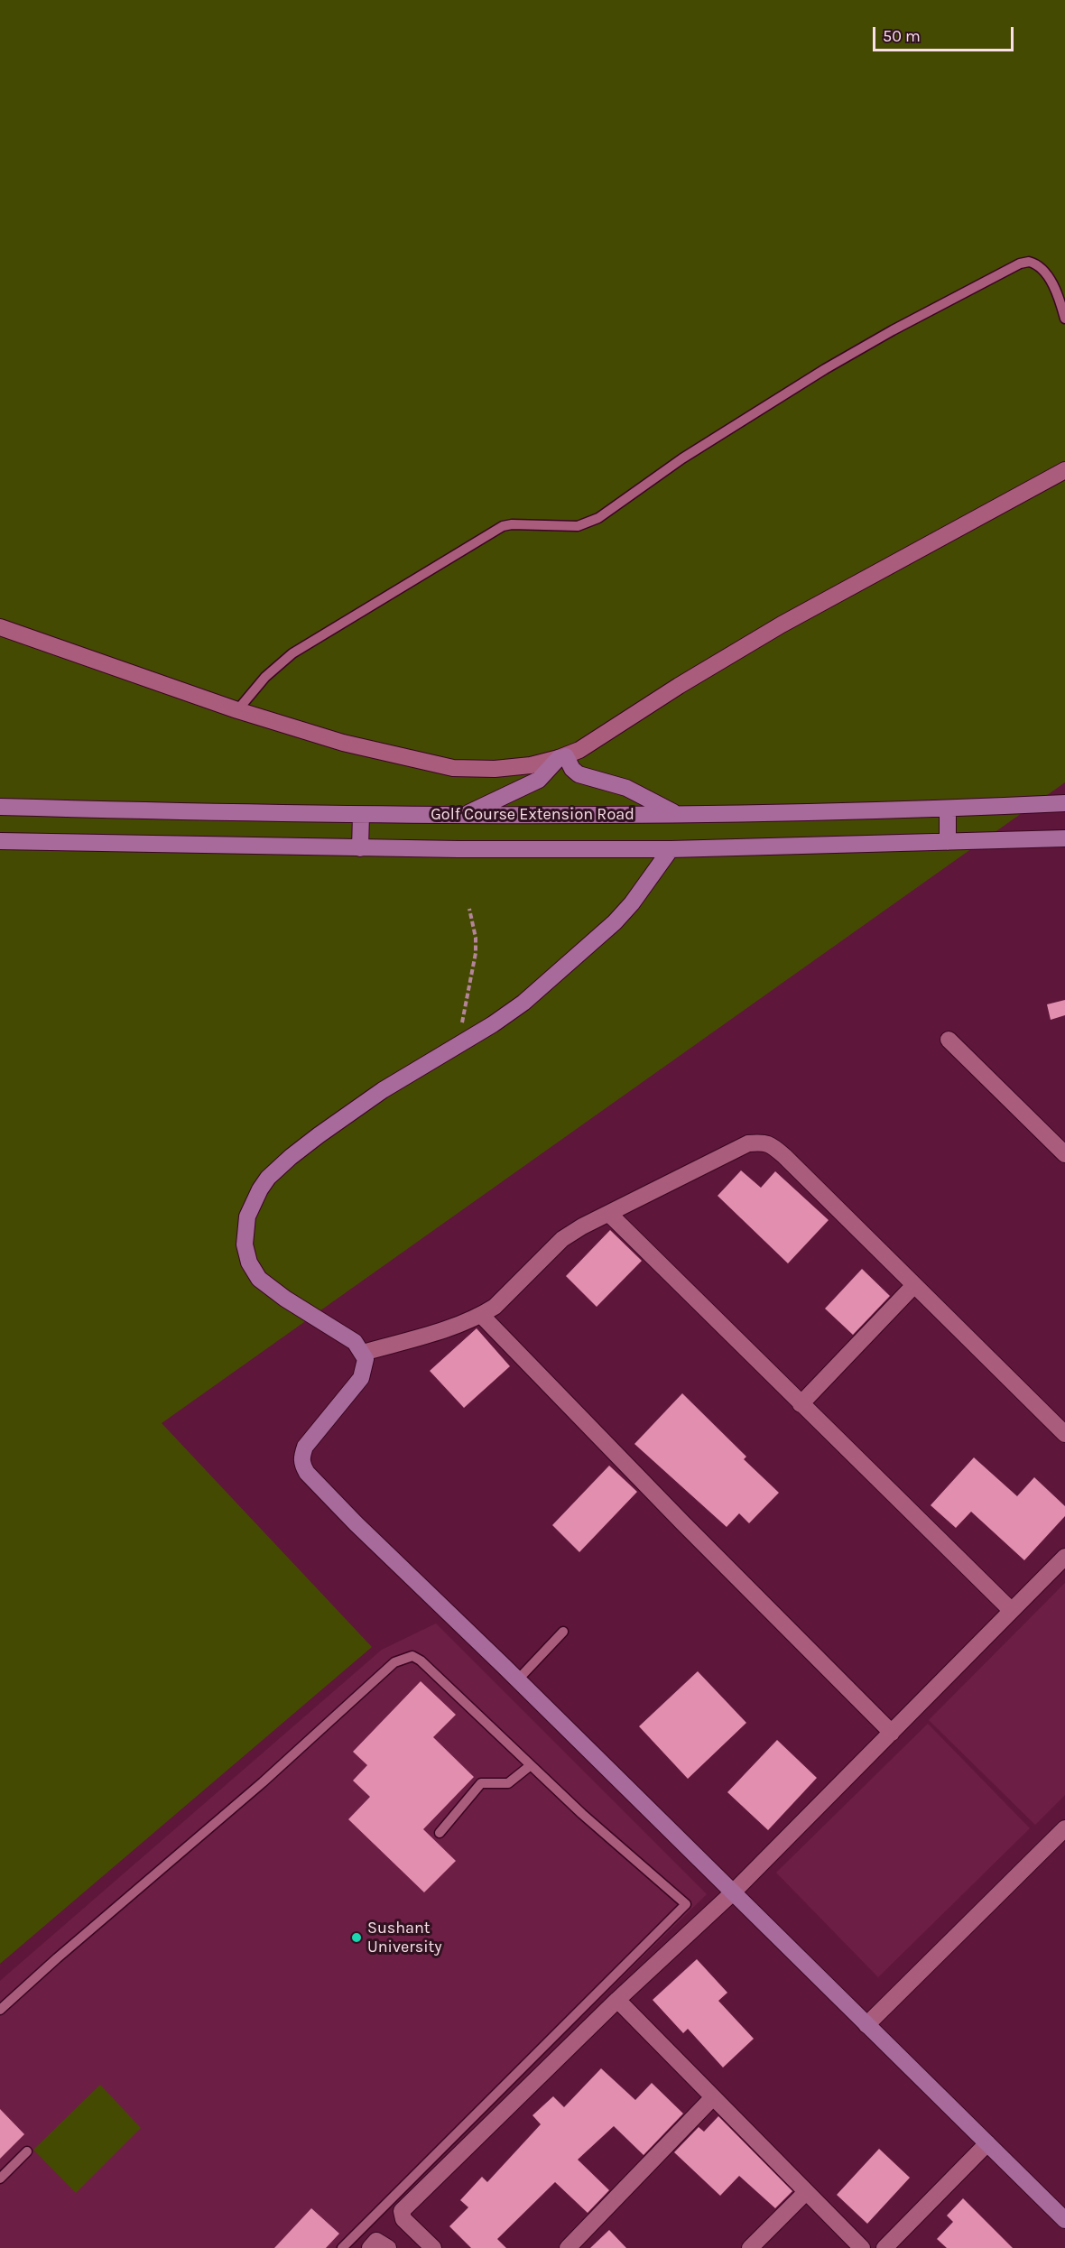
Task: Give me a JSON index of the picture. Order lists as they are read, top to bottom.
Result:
{
  "streets": {
    "main road": ["Golf Course Extension Road"]
  },
  "places": ["Sushant University"],
  "scale_bar": "50 m"
}
